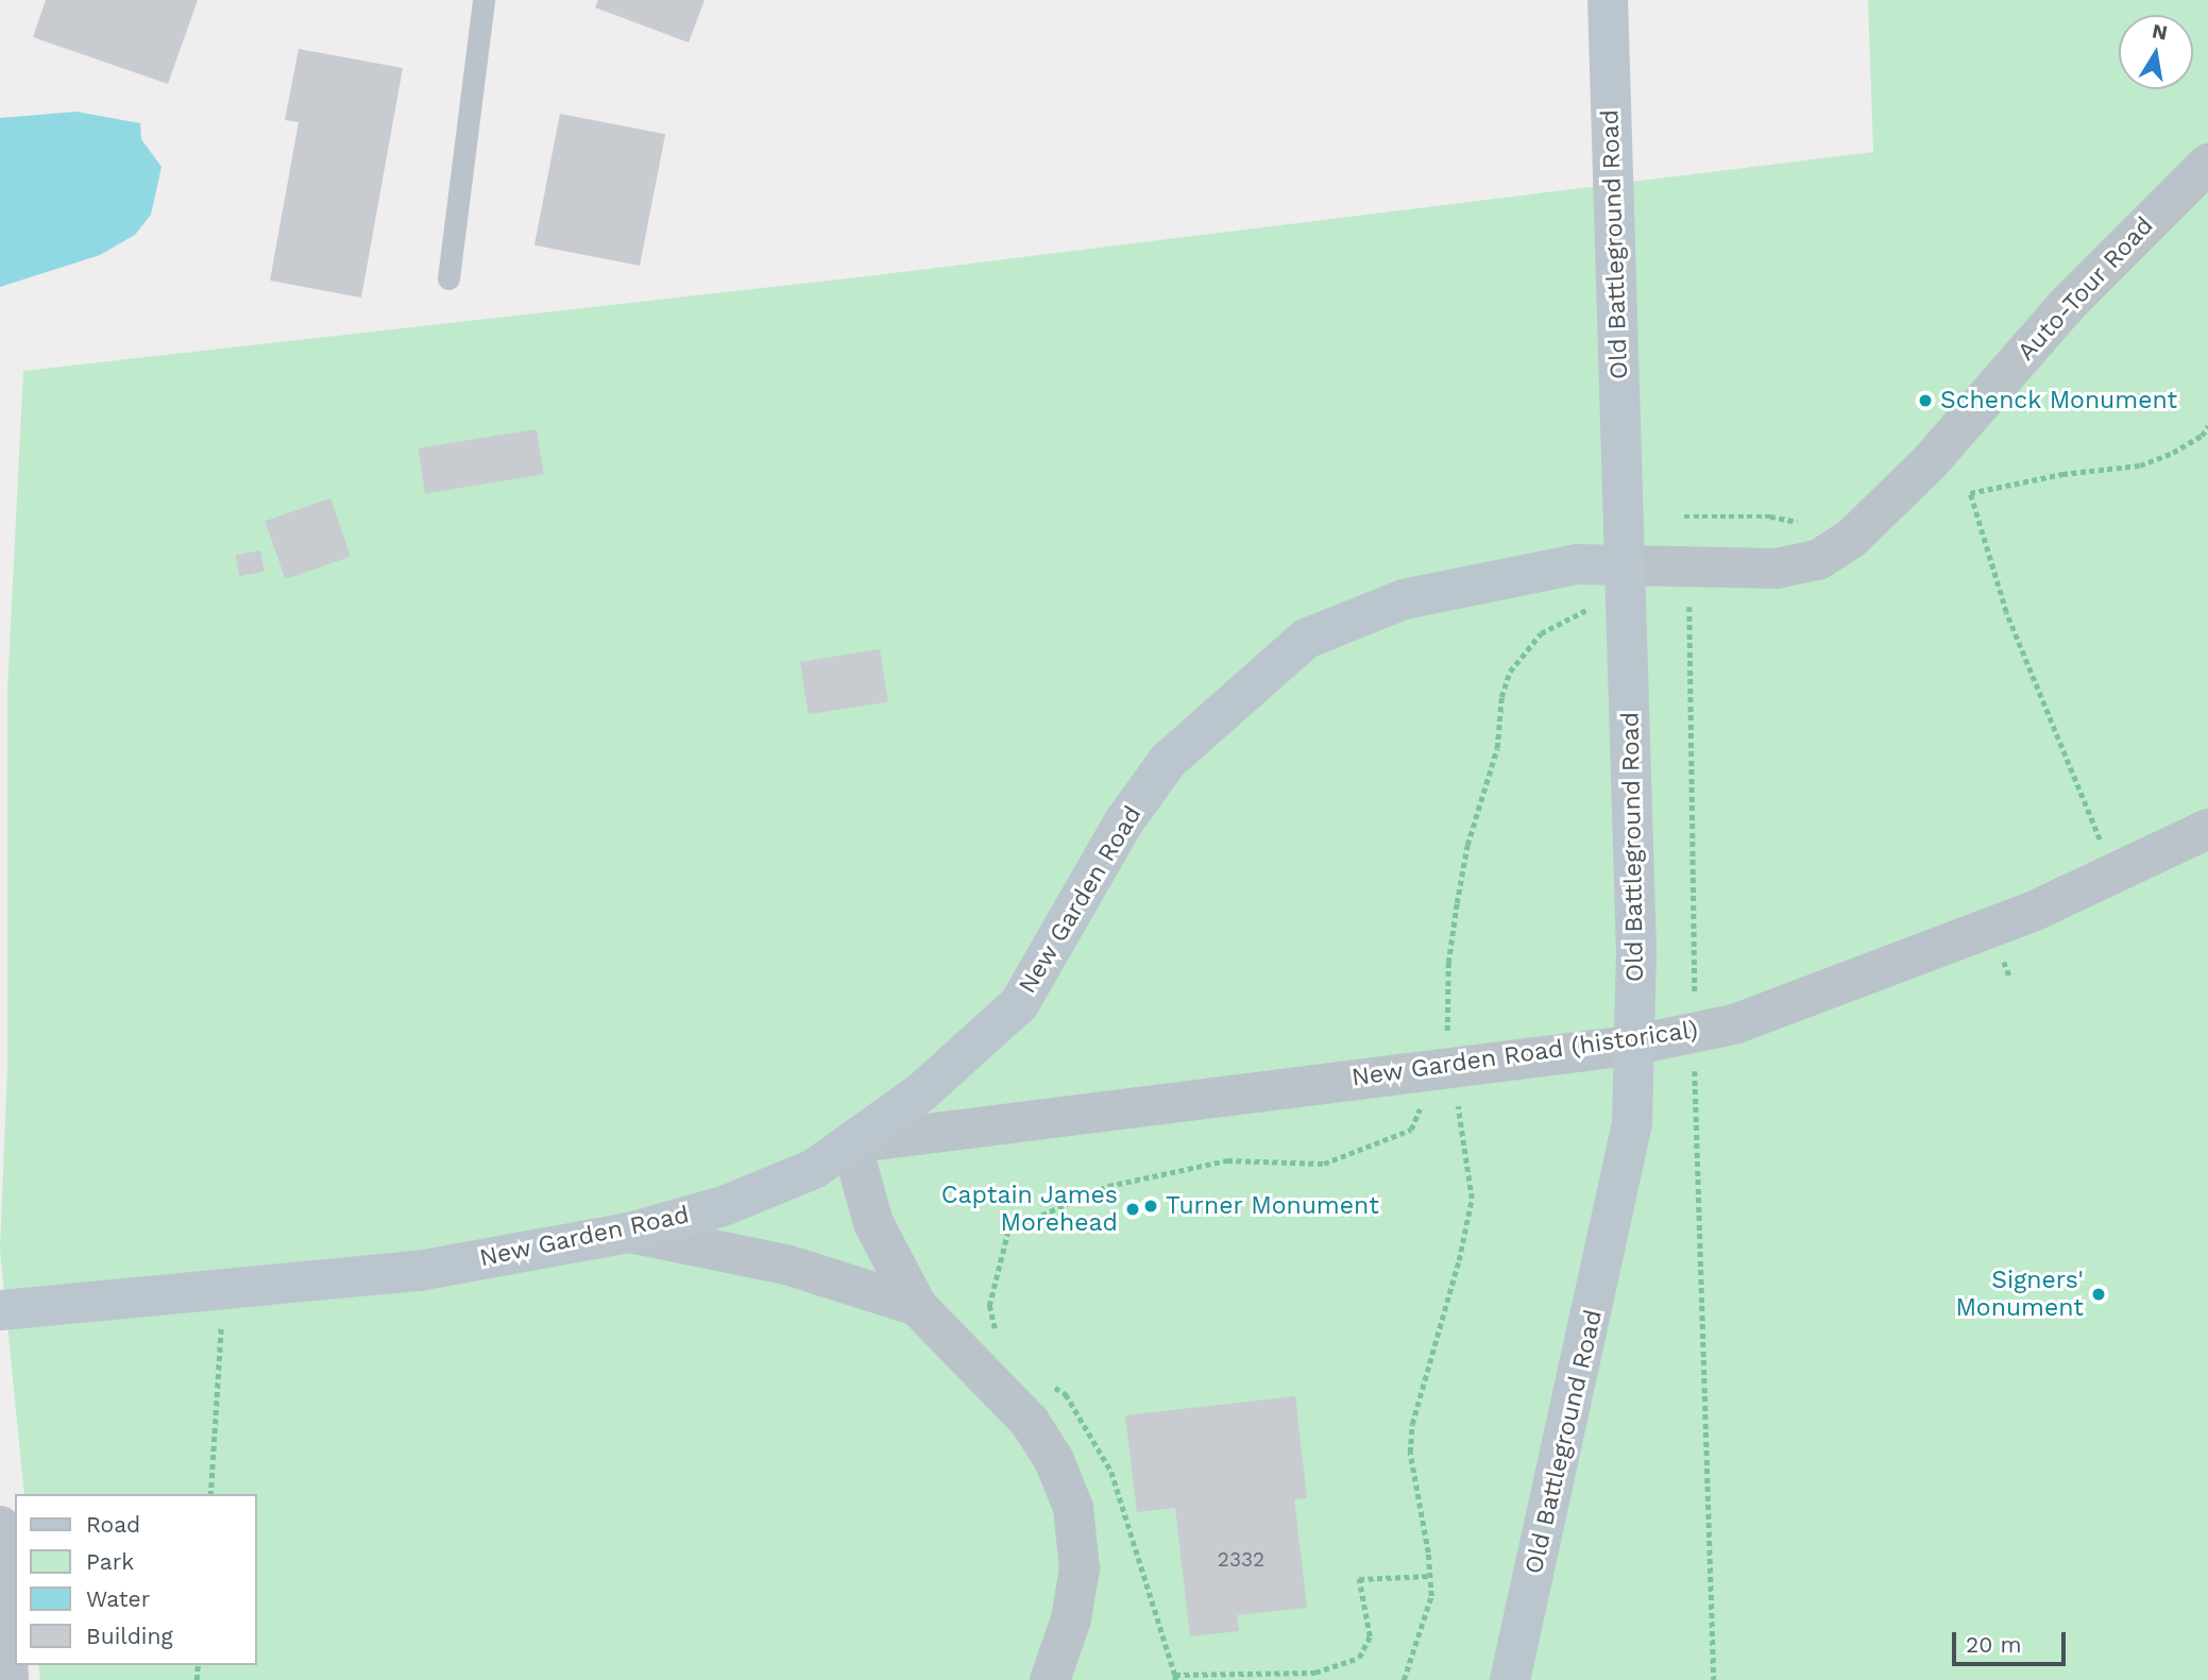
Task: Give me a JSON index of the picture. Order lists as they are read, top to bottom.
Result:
{
  "streets": {
    "street": [
      "Old Battleground Road",
      "Auto-Tour Road",
      "New Garden Road",
      "New Garden Road (historical)"
    ]
  },
  "crossings": [
    ["Old Battleground Road", "Auto-Tour Road"],
    ["Old Battleground Road", "New Garden Road"],
    ["Old Battleground Road", "New Garden Road (historical)"],
    ["Auto-Tour Road", "New Garden Road"],
    ["New Garden Road", "New Garden Road (historical)"]
  ],
  "places": [
    "Schenck Monument",
    "Turner Monument",
    "Captain James Morehead",
    "Signers' Monument"
  ],
  "house_numbers": ["2332"],
  "legend": [
    "Road",
    "Park",
    "Water",
    "Building"
  ],
  "scale_bar": "20 m",
  "north": "top"
}
